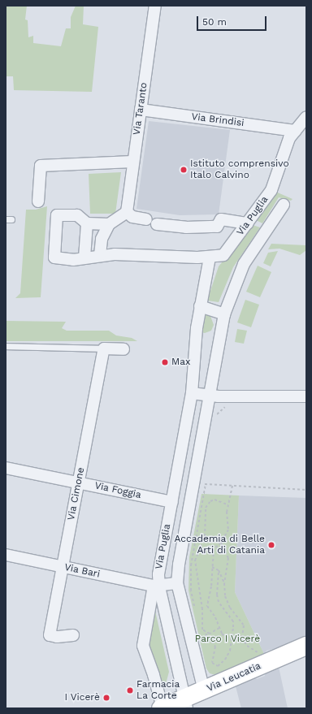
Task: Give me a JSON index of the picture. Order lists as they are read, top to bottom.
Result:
{
  "streets": {
    "main road": ["Via Leucatia"],
    "street": [
      "Via Taranto",
      "Via Brindisi",
      "Via Puglia",
      "Via Foggia",
      "Via Cimone",
      "Via Bari"
    ]
  },
  "crossings": [
    ["Via Taranto", "Via Brindisi"],
    ["Via Brindisi", "Via Puglia"],
    ["Via Puglia", "Via Foggia"],
    ["Via Puglia", "Via Bari"],
    ["Via Puglia", "Via Leucatia"],
    ["Via Foggia", "Via Cimone"],
    ["Via Cimone", "Via Bari"]
  ],
  "parks": ["Parco I Vicerè"],
  "places": [
    "Istituto comprensivo Italo Calvino",
    "Max",
    "Accademia di Belle Arti di Catania",
    "Farmacia La Corte",
    "I Vicerè"
  ],
  "scale_bar": "50 m"
}
